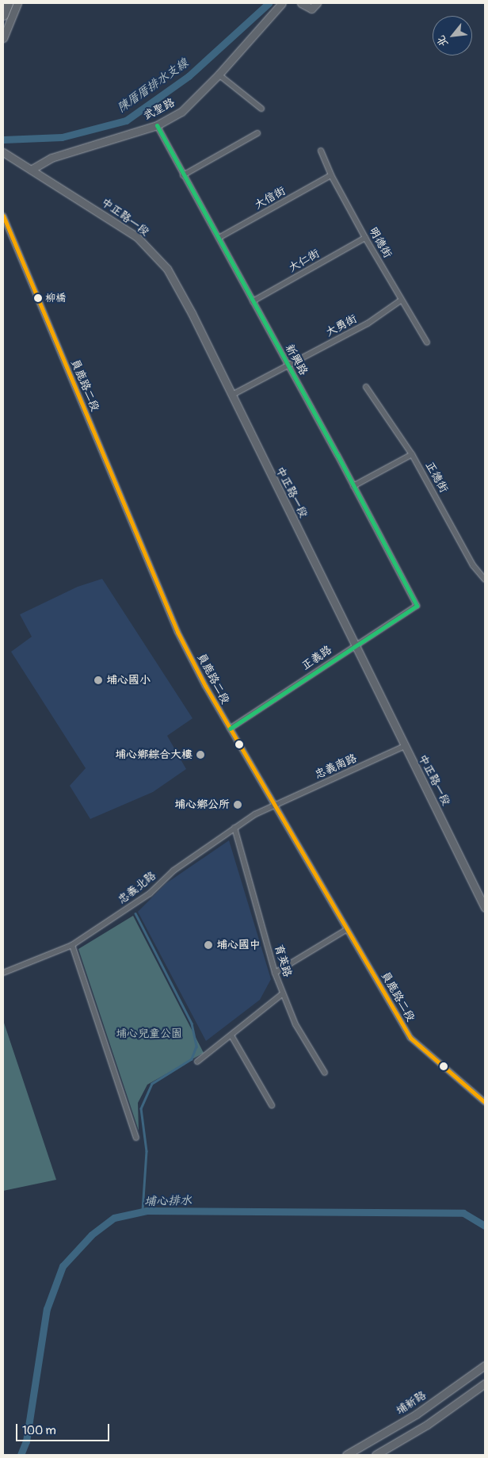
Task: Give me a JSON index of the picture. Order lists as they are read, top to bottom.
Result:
{
  "streets": {
    "main road": ["武聖路", "中正路一段", "埔新路"],
    "street": [
      "大信街",
      "明德街",
      "大仁街",
      "大勇街",
      "新興路",
      "員鹿路二段",
      "正德街",
      "正義路",
      "忠義南路",
      "忠義北路",
      "育英路"
    ]
  },
  "crossings": [
    ["武聖路", "中正路一段"],
    ["武聖路", "新興路"],
    ["大信街", "明德街"],
    ["大信街", "新興路"],
    ["中正路一段", "大勇街"],
    ["中正路一段", "正義路"],
    ["中正路一段", "忠義南路"],
    ["明德街", "大仁街"],
    ["明德街", "大勇街"],
    ["大仁街", "新興路"],
    ["大勇街", "新興路"],
    ["新興路", "正義路"],
    ["員鹿路二段", "正義路"],
    ["員鹿路二段", "忠義南路"],
    ["員鹿路二段", "忠義北路"],
    ["忠義南路", "忠義北路"],
    ["忠義北路", "育英路"]
  ],
  "water": ["陳厝厝排水支線", "埔心排水"],
  "parks": ["埔心兒童公園"],
  "places": [
    "柳橋",
    "埔心國小",
    "埔心鄉綜合大樓",
    "埔心鄉公所",
    "埔心國中"
  ],
  "scale_bar": "100 m",
  "north": "bottom left"
}
